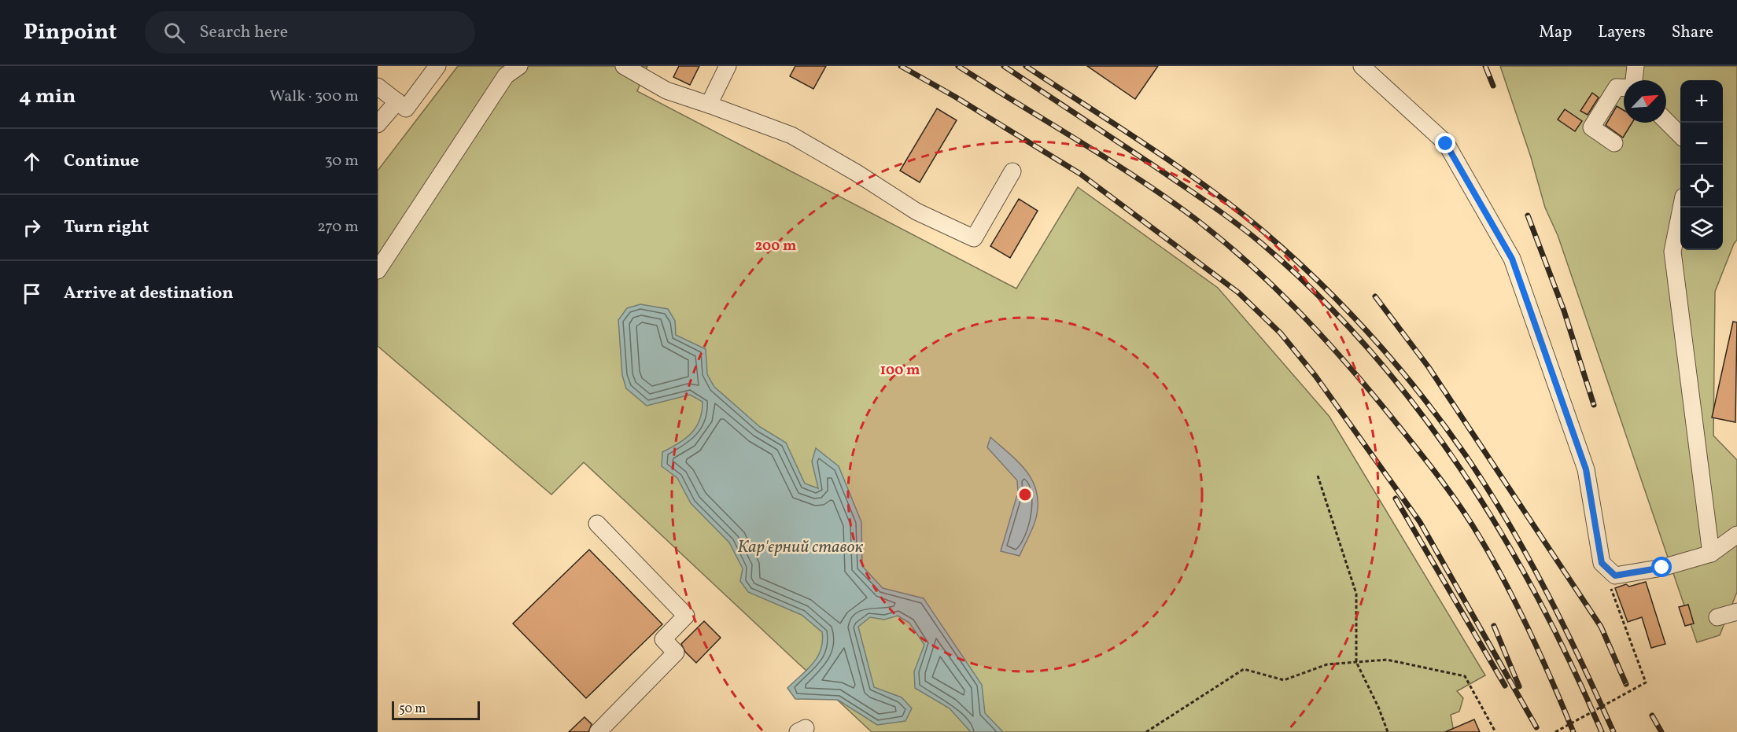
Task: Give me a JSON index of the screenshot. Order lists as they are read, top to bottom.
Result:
{
  "water": ["Кар'єрний ставок"],
  "scale_bar": "50 m",
  "north": "top right",
  "page": {
    "header": "Pinpoint",
    "search": "Search here",
    "nav": ["Map", "Layers", "Share"],
    "heading": ["4 min", "Walk · 300 m"],
    "map_buttons": ["+", "−"],
    "list": [
      ["Continue", "30 m"],
      ["Turn right", "270 m"],
      "Arrive at destination"
    ],
    "scale": "50 m"
  },
  "rings": ["200 m", "100 m"]
}
